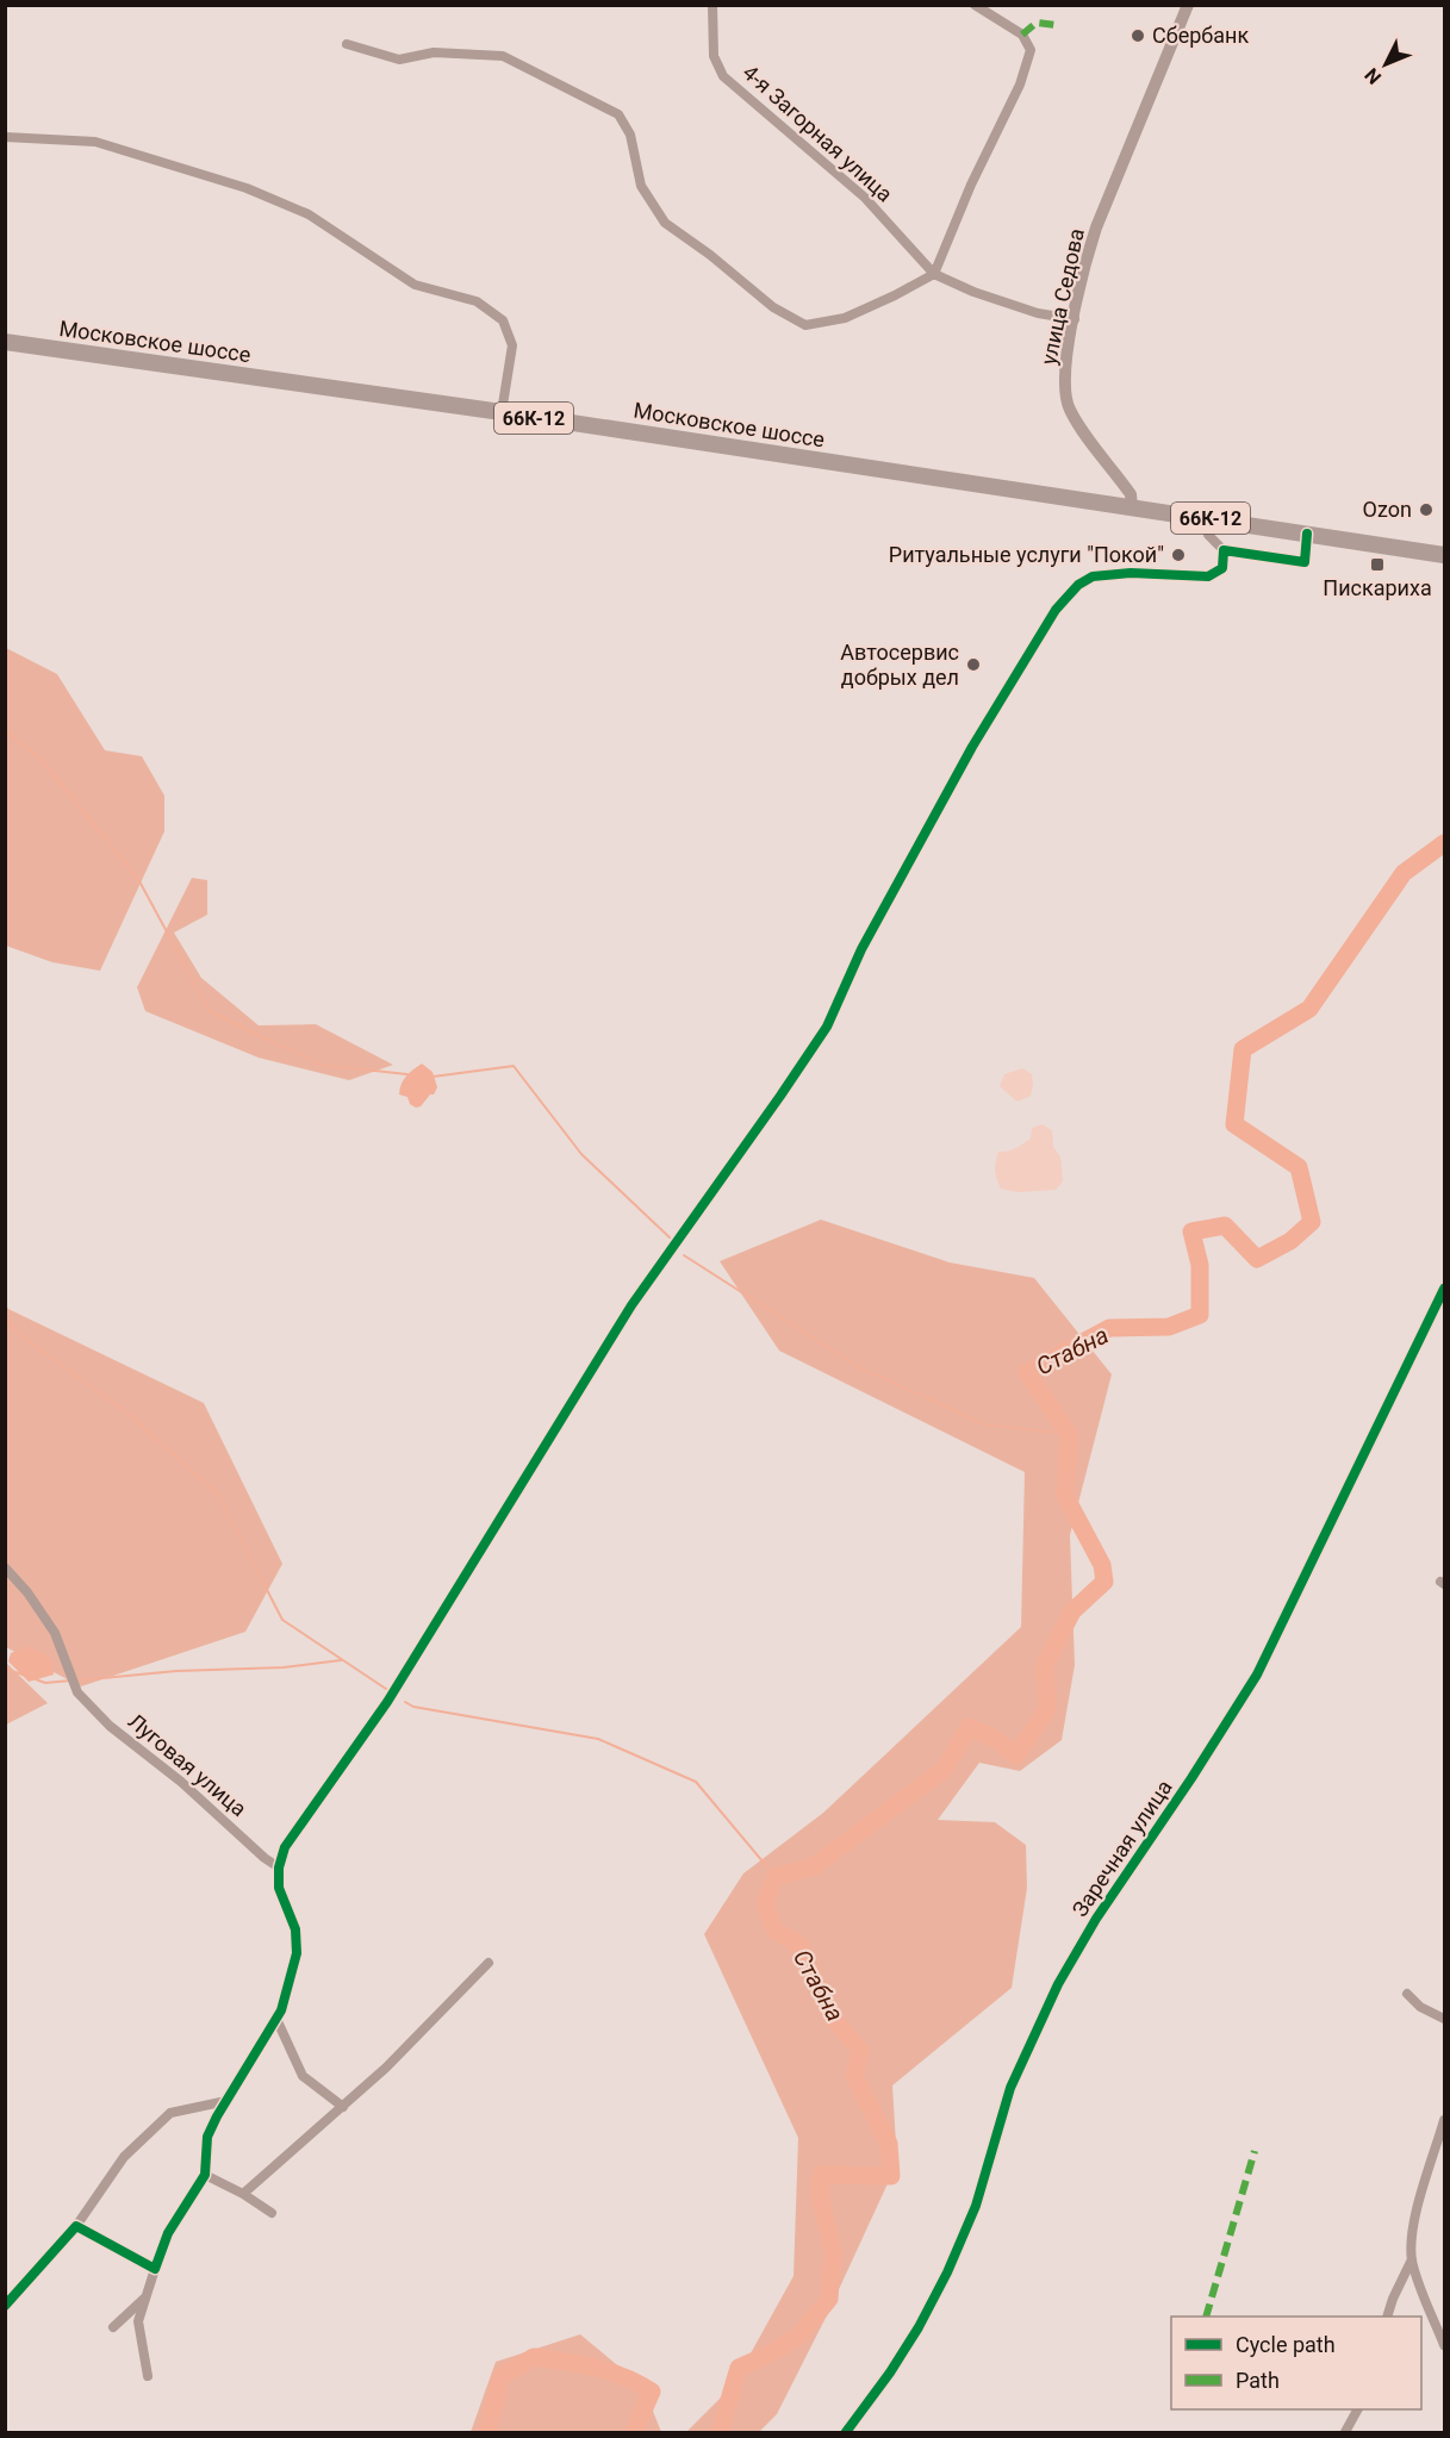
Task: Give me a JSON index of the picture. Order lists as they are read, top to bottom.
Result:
{
  "streets": {
    "main road": ["Московское шоссе", "66К-12"],
    "street": [
      "4-я Загорная улица",
      "улица Седова",
      "Луговая улица",
      "Заречная улица"
    ]
  },
  "crossings": [
    ["4-я Загорная улица", "улица Седова"],
    ["улица Седова", "Московское шоссе"]
  ],
  "water": ["Стабна"],
  "places": {
    "other": [
      "Сбербанк",
      "Ozon",
      "Ритуальные услуги \"Покой\"",
      "Автосервис добрых дел"
    ],
    "transit": ["Пискариха"]
  },
  "legend": ["Cycle path", "Path"],
  "north": "bottom left"
}
